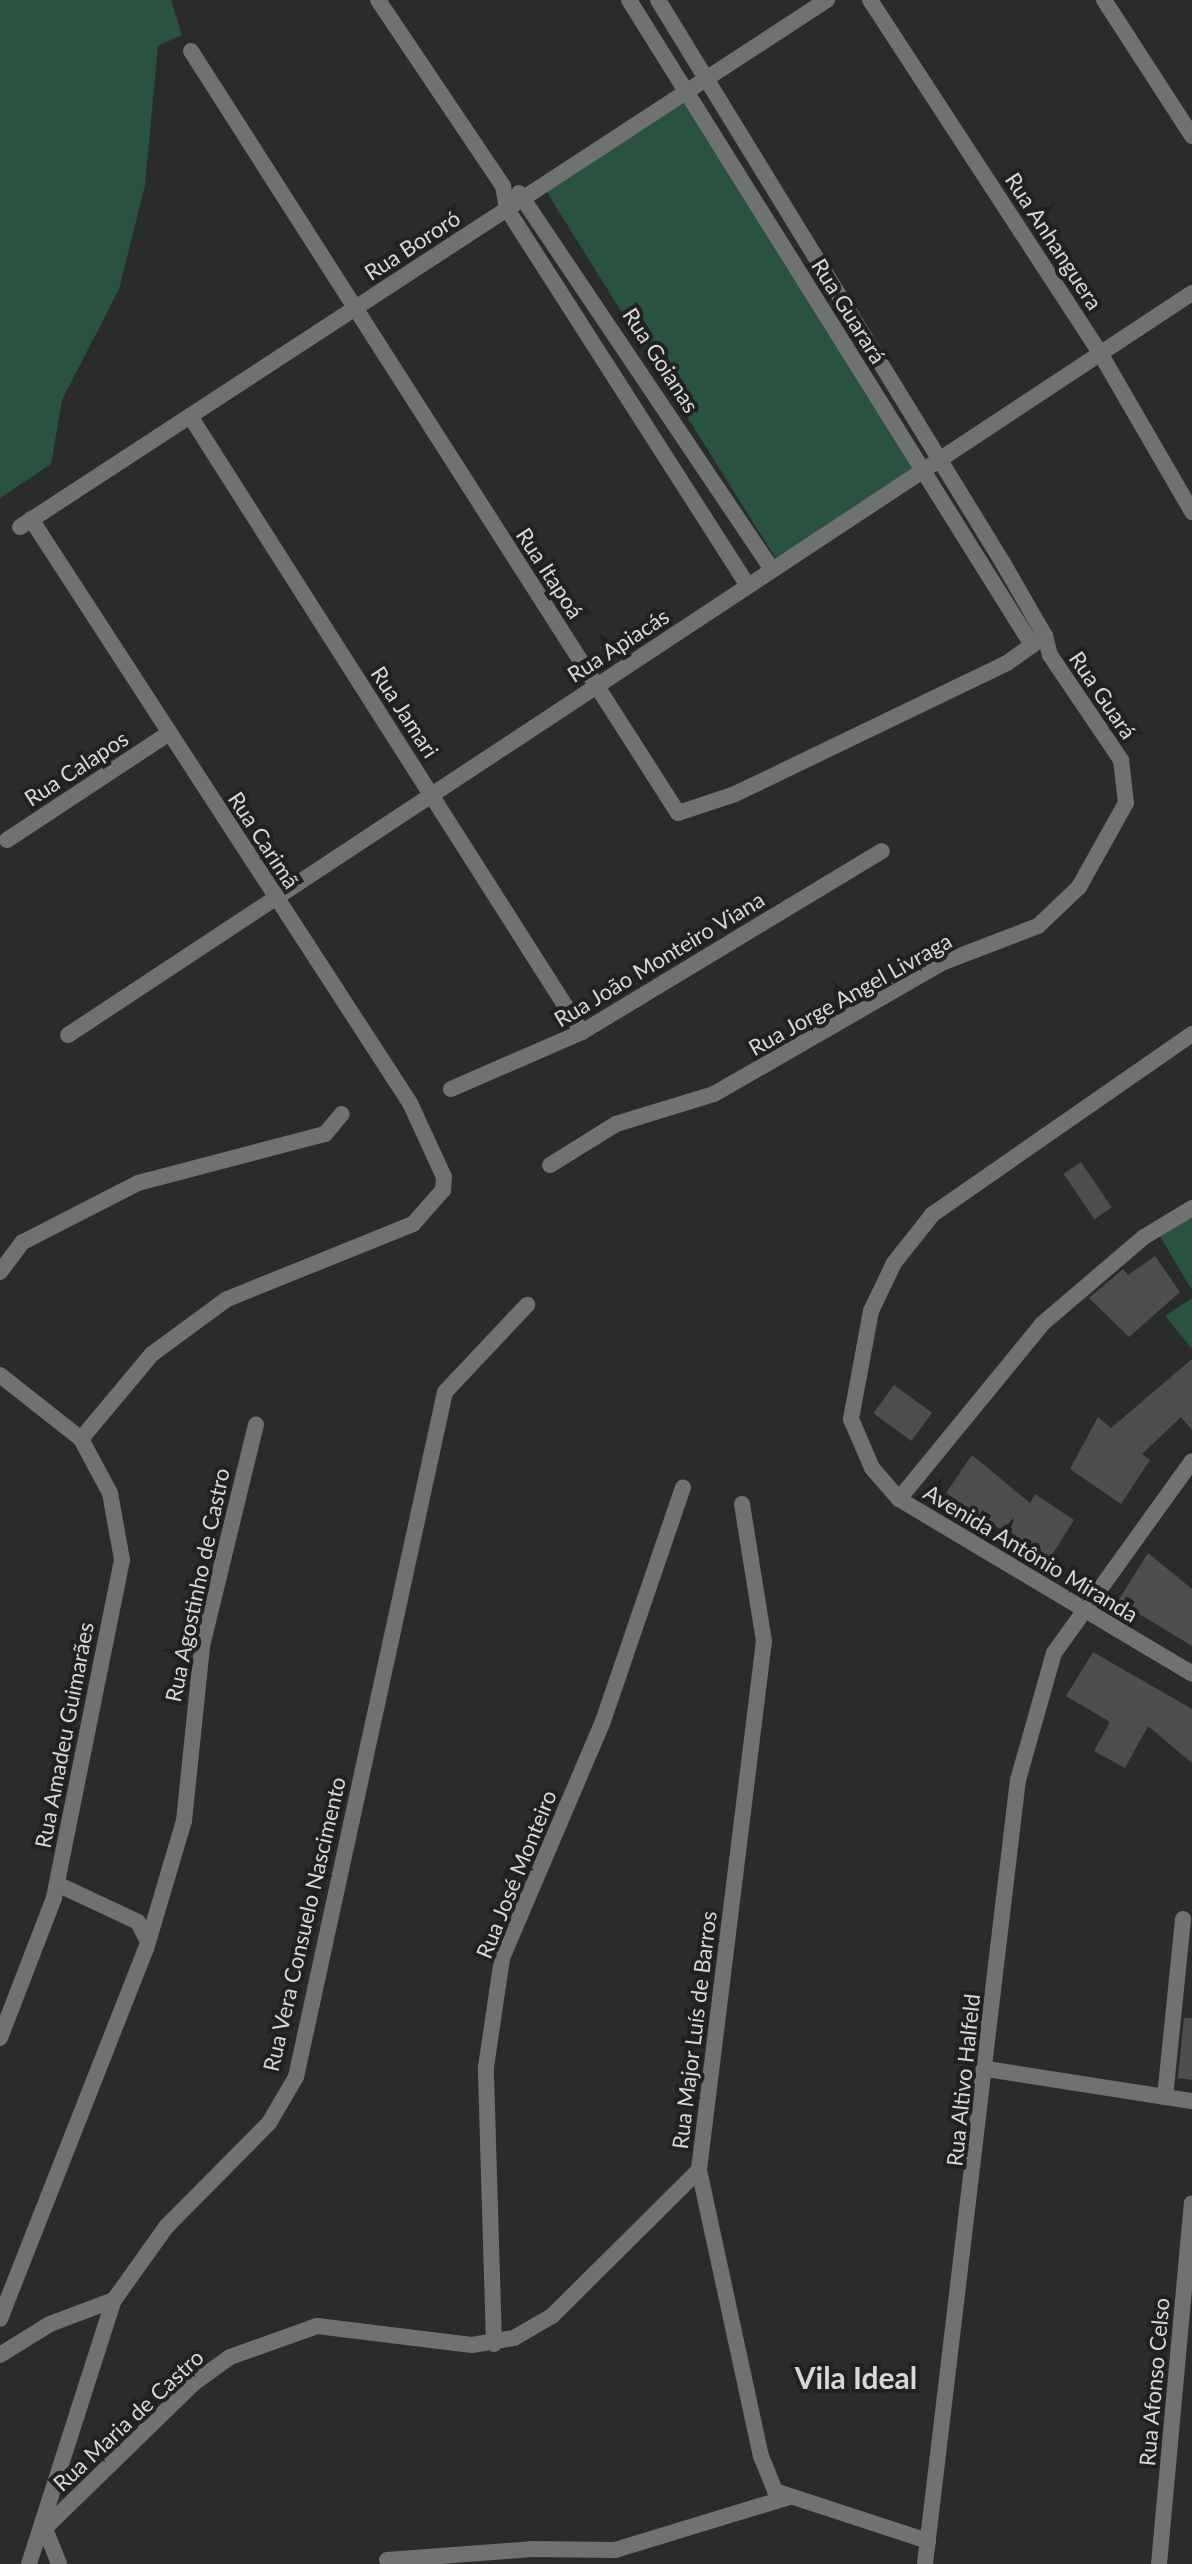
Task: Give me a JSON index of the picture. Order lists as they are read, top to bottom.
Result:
{
  "streets": {
    "street": [
      "Rua Anhanguera",
      "Rua Bororó",
      "Rua Guarará",
      "Rua Goianas",
      "Rua Itapoá",
      "Rua Apiacás",
      "Rua Guará",
      "Rua Jamari",
      "Rua Calapos",
      "Rua Carimã",
      "Rua João Monteiro Viana",
      "Rua Jorge Angel Livraga",
      "Avenida Antônio Miranda",
      "Rua Agostinho de Castro",
      "Rua Amadeu Guimarães",
      "Rua José Monteiro",
      "Rua Vera Consuelo Nascimento",
      "Rua Major Luís de Barros",
      "Rua Altivo Halfeld",
      "Rua Afonso Celso",
      "Rua Maria de Castro"
    ]
  },
  "crossings": [
    ["Rua Anhanguera", "Rua Apiacás"],
    ["Rua Bororó", "Rua Guarará"],
    ["Rua Bororó", "Rua Goianas"],
    ["Rua Bororó", "Rua Itapoá"],
    ["Rua Bororó", "Rua Jamari"],
    ["Rua Bororó", "Rua Carimã"],
    ["Rua Guarará", "Rua Itapoá"],
    ["Rua Guarará", "Rua Apiacás"],
    ["Rua Guarará", "Rua Guará"],
    ["Rua Goianas", "Rua Apiacás"],
    ["Rua Itapoá", "Rua Apiacás"],
    ["Rua Itapoá", "Rua Guará"],
    ["Rua Apiacás", "Rua Jamari"],
    ["Rua Apiacás", "Rua Carimã"],
    ["Rua Guará", "Rua Jorge Angel Livraga"],
    ["Rua Jamari", "Rua João Monteiro Viana"],
    ["Rua Calapos", "Rua Carimã"],
    ["Rua Carimã", "Rua Amadeu Guimarães"],
    ["Avenida Antônio Miranda", "Rua Altivo Halfeld"],
    ["Rua José Monteiro", "Rua Maria de Castro"],
    ["Rua Vera Consuelo Nascimento", "Rua Maria de Castro"]
  ],
  "districts": ["Vila Ideal"]
}
